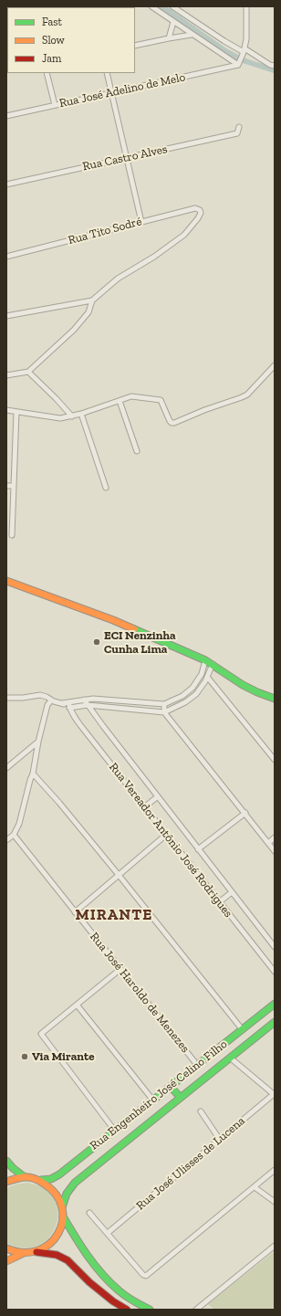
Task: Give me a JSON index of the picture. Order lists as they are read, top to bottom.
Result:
{
  "streets": {
    "main road": ["Rua Engenheiro José Celino Filho"],
    "street": [
      "Rua José Adelino de Melo",
      "Rua Castro Alves",
      "Rua Tito Sodré",
      "Rua Vereador Antônio José Rodrigues",
      "Rua José Haroldo de Menezes",
      "Rua José Ulisses de Lucena"
    ]
  },
  "crossings": [
    ["Rua José Haroldo de Menezes", "Rua Engenheiro José Celino Filho"]
  ],
  "districts": ["MIRANTE"],
  "places": ["ECI Nenzinha Cunha Lima", "Via Mirante"],
  "legend": ["Fast", "Slow", "Jam"]
}
